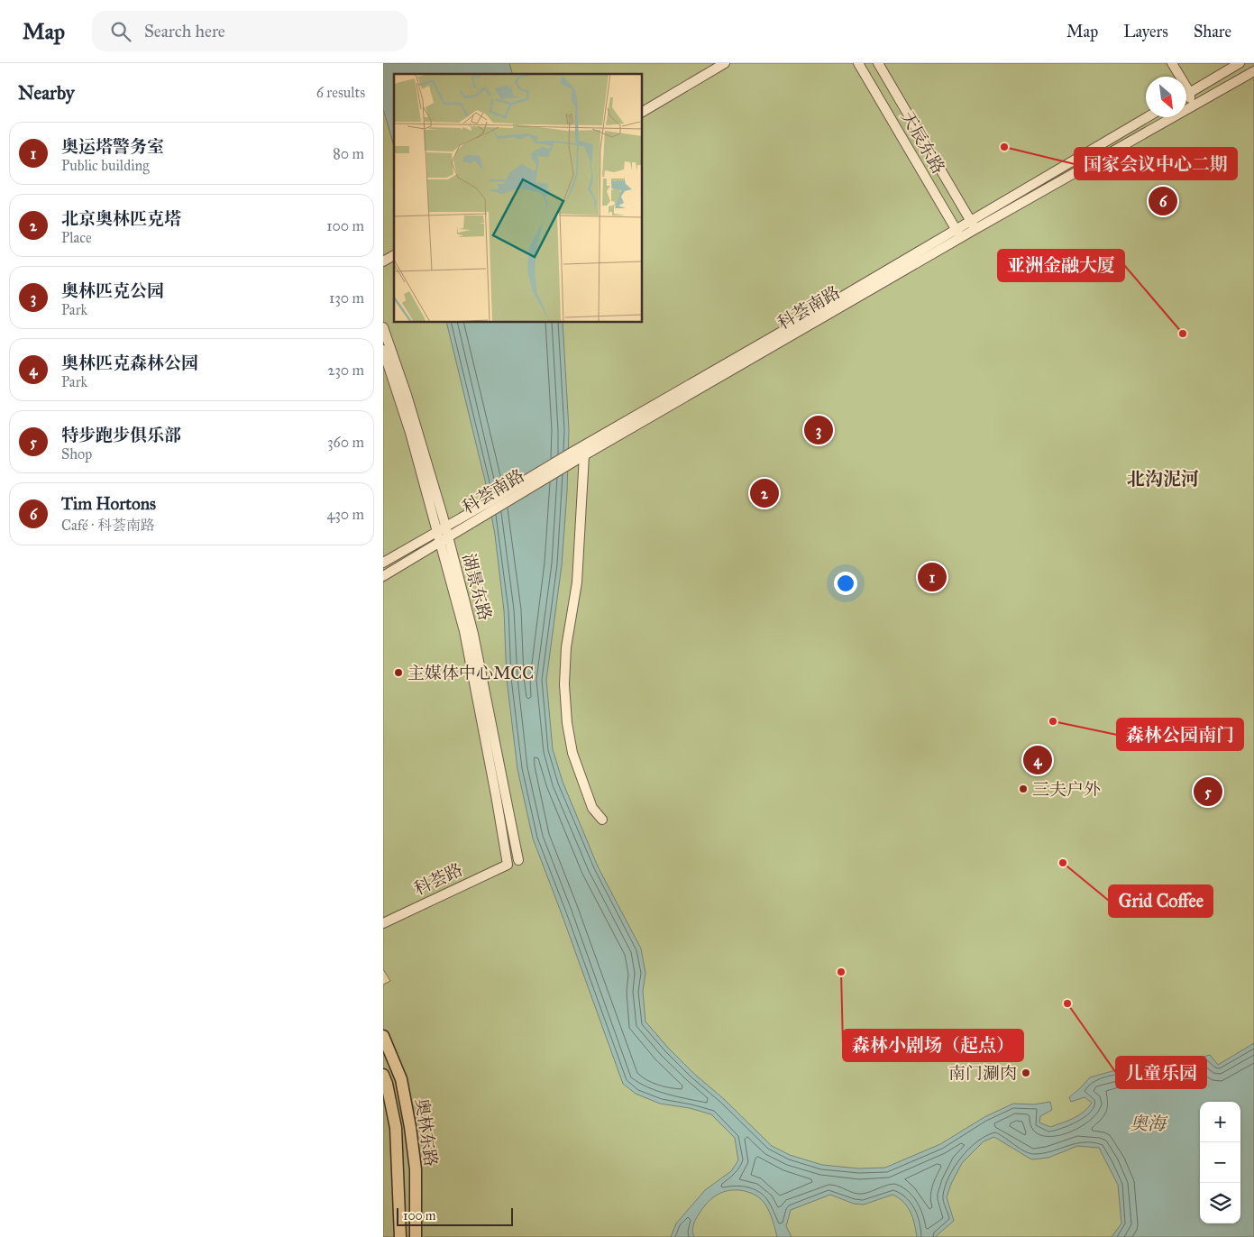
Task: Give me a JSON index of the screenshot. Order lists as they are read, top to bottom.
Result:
{
  "streets": {
    "main road": ["奥林东路"],
    "street": [
      "天辰东路",
      "科荟南路",
      "湖景东路",
      "科荟路"
    ]
  },
  "crossings": [
    ["天辰东路", "科荟南路"],
    ["科荟南路", "湖景东路"],
    ["湖景东路", "科荟路"]
  ],
  "districts": ["北沟泥河"],
  "water": ["奥海"],
  "places": [
    "国家会议中心二期",
    "亚洲金融大厦",
    "主媒体中心MCC",
    "森林公园南门",
    "三夫户外",
    "Grid Coffee",
    "森林小剧场（起点）",
    "儿童乐园",
    "南门涮肉"
  ],
  "scale_bar": "100 m",
  "north": "bottom right",
  "page": {
    "header": "Map",
    "search": "Search here",
    "nav": ["Map", "Layers", "Share"],
    "heading": ["Nearby", "6 results"],
    "list": [
      {
        "mark": "1",
        "name": "奥运塔警务室",
        "note": "Public building",
        "value": "80 m"
      },
      {
        "mark": "2",
        "name": "北京奥林匹克塔",
        "note": "Place",
        "value": "100 m"
      },
      {
        "mark": "3",
        "name": "奥林匹克公园",
        "note": "Park",
        "value": "130 m"
      },
      {
        "mark": "4",
        "name": "奥林匹克森林公园",
        "note": "Park",
        "value": "230 m"
      },
      {
        "mark": "5",
        "name": "特步跑步俱乐部",
        "note": "Shop",
        "value": "360 m"
      },
      {
        "mark": "6",
        "name": "Tim Hortons",
        "note": "Café · 科荟南路",
        "value": "430 m"
      }
    ],
    "pins": [
      "6",
      "3",
      "2",
      "1",
      "4",
      "5"
    ],
    "map_buttons": ["+", "−"],
    "scale": "100 m"
  }
}
